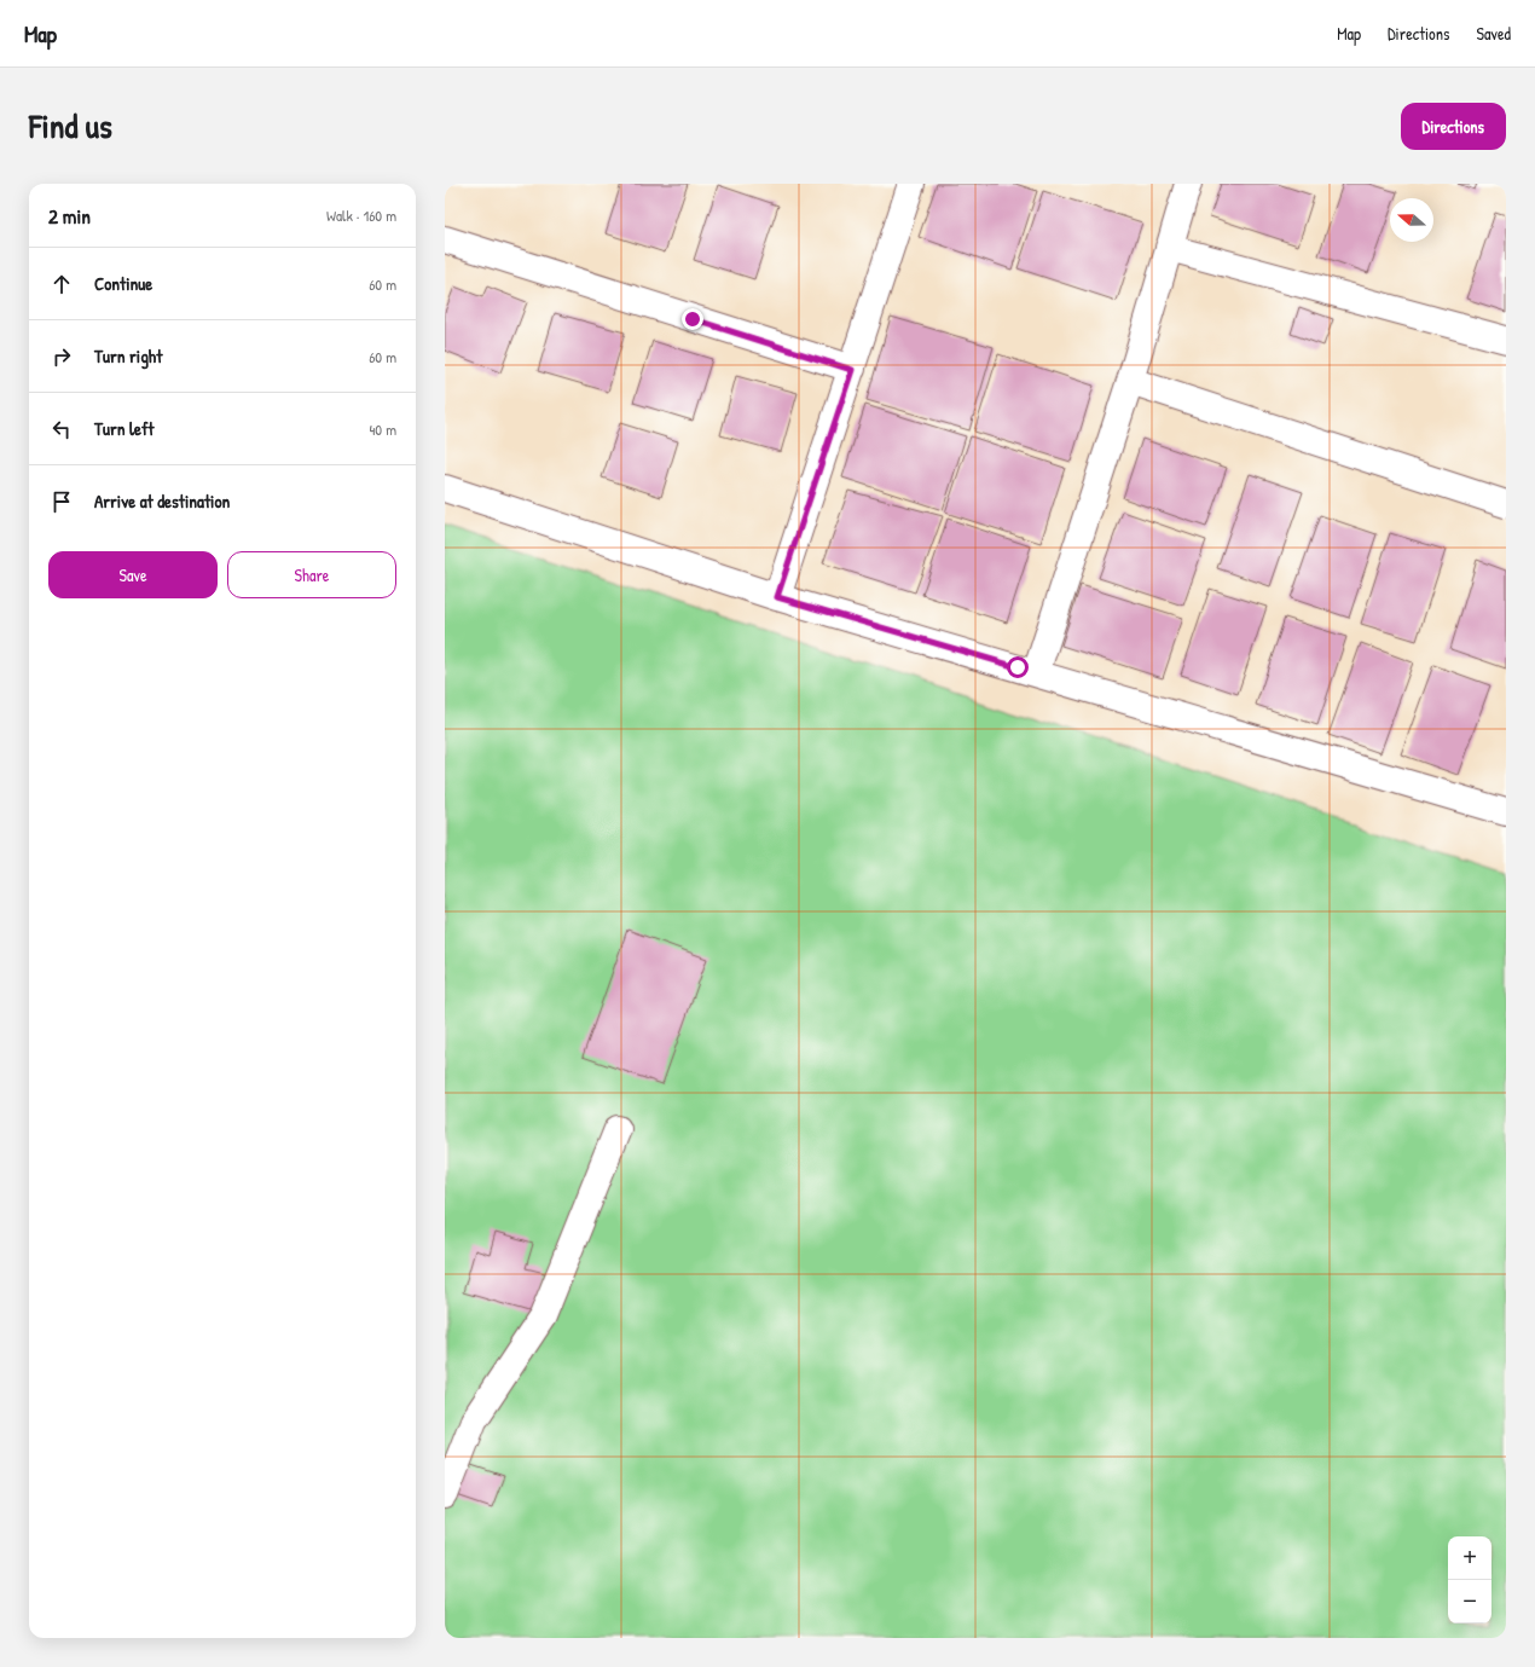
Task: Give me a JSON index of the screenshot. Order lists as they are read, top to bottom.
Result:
{
  "north": "left",
  "page": {
    "header": "Map",
    "nav": ["Map", "Directions", "Saved"],
    "title": "Find us",
    "buttons": [
      "Directions",
      ["Save", "Share"]
    ],
    "heading": ["2 min", "Walk · 160 m"],
    "list": [
      ["Continue", "60 m"],
      ["Turn right", "60 m"],
      ["Turn left", "40 m"],
      "Arrive at destination"
    ],
    "map_buttons": ["+", "−"]
  }
}
